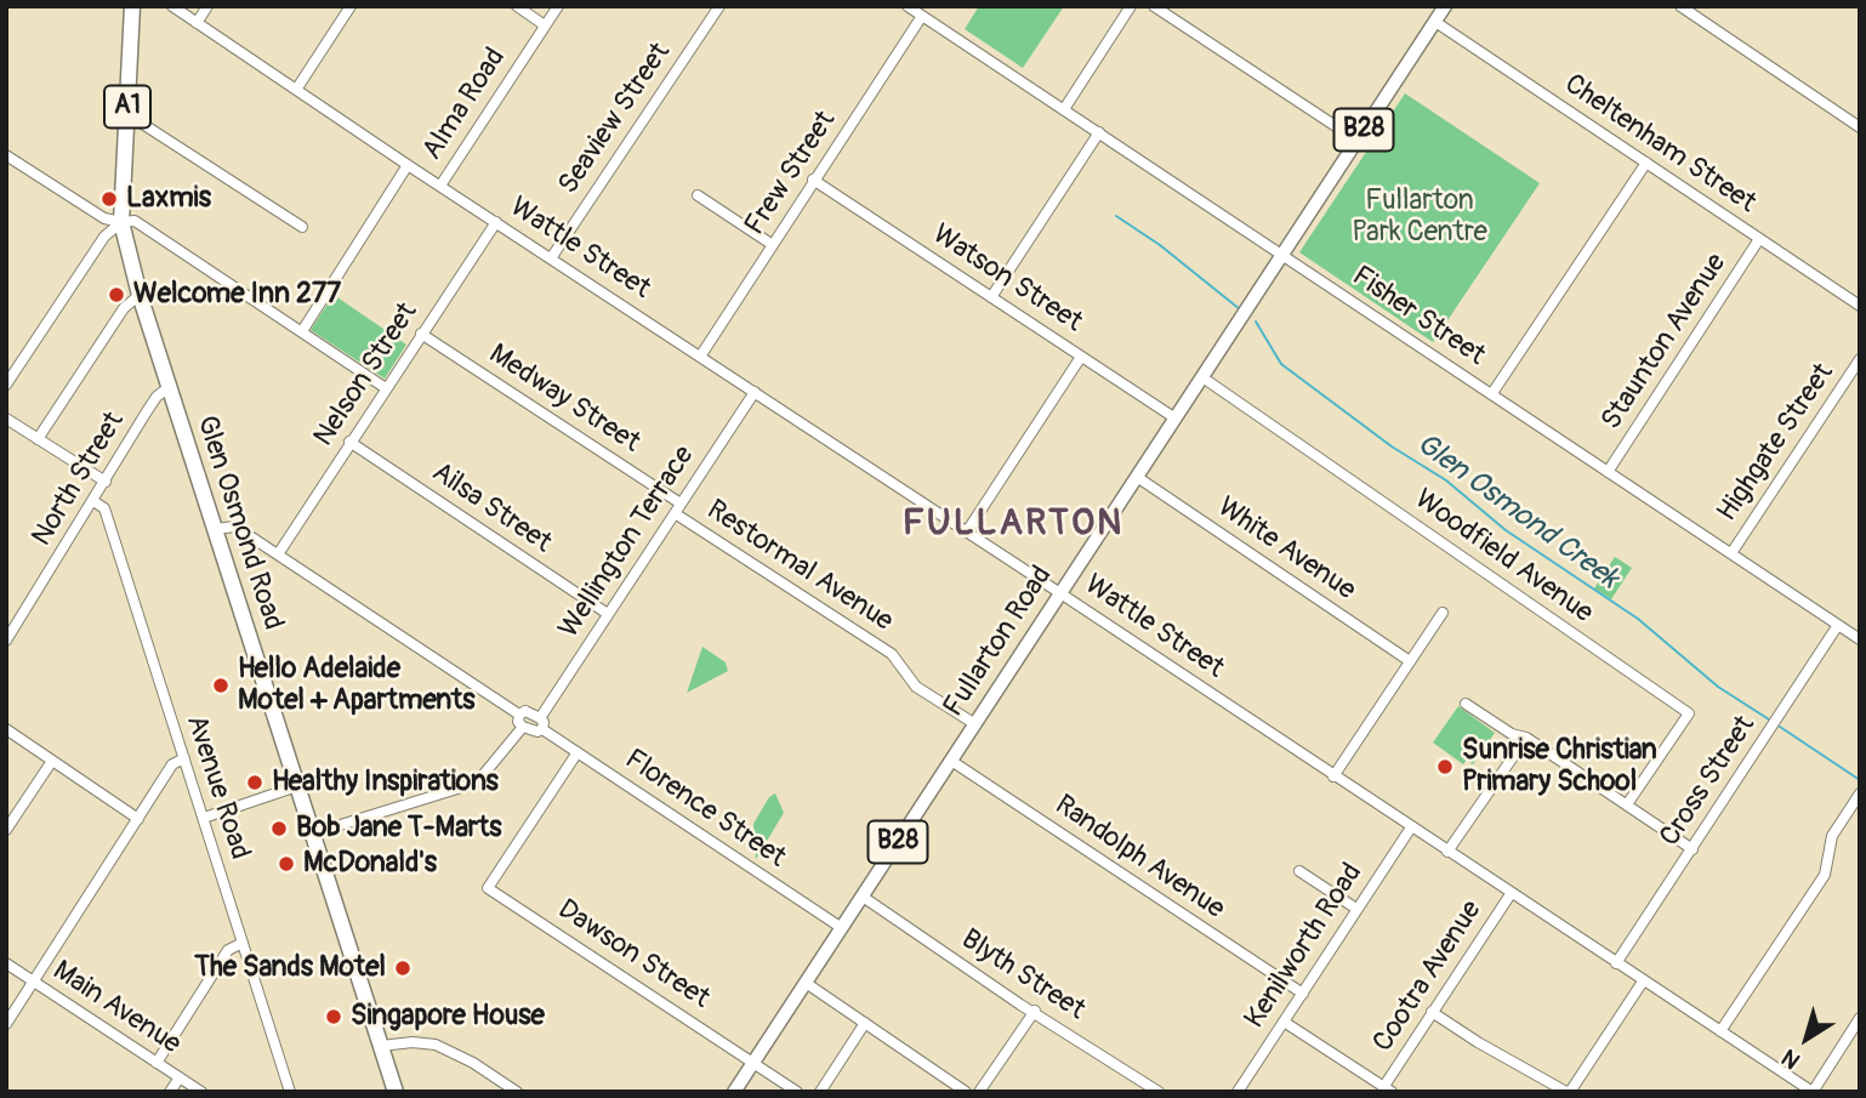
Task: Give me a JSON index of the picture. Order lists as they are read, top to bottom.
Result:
{
  "streets": {
    "highway": ["A1", "Glen Osmond Road"],
    "main road": ["B28", "Fullarton Road"],
    "street": [
      "Alma Road",
      "Seaview Street",
      "Cheltenham Street",
      "Frew Street",
      "Wattle Street",
      "Watson Street",
      "Fisher Street",
      "Staunton Avenue",
      "Nelson Street",
      "Medway Street",
      "Highgate Street",
      "North Street",
      "Ailsa Street",
      "Wellington Terrace",
      "White Avenue",
      "Woodfield Avenue",
      "Restormal Avenue",
      "Cross Street",
      "Avenue Road",
      "Florence Street",
      "Randolph Avenue",
      "Kenilworth Road",
      "Dawson Street",
      "Blyth Street",
      "Cootra Avenue",
      "Main Avenue"
    ]
  },
  "crossings": [
    ["Alma Road", "Wattle Street"],
    ["Seaview Street", "Wattle Street"],
    ["Cheltenham Street", "Staunton Avenue"],
    ["Cheltenham Street", "Fullarton Road"],
    ["Frew Street", "Wattle Street"],
    ["Frew Street", "Watson Street"],
    ["Frew Street", "Fisher Street"],
    ["Wattle Street", "Nelson Street"],
    ["Wattle Street", "Wellington Terrace"],
    ["Wattle Street", "Fullarton Road"],
    ["Wattle Street", "Cross Street"],
    ["Wattle Street", "Kenilworth Road"],
    ["Wattle Street", "Cootra Avenue"],
    ["Watson Street", "Fullarton Road"],
    ["Fisher Street", "Staunton Avenue"],
    ["Fisher Street", "Highgate Street"],
    ["Fisher Street", "Fullarton Road"],
    ["Fisher Street", "Cross Street"],
    ["Nelson Street", "Medway Street"],
    ["Nelson Street", "Ailsa Street"],
    ["Medway Street", "Wellington Terrace"],
    ["Medway Street", "Restormal Avenue"],
    ["North Street", "Glen Osmond Road"],
    ["North Street", "Avenue Road"],
    ["Ailsa Street", "Wellington Terrace"],
    ["Wellington Terrace", "Restormal Avenue"],
    ["Wellington Terrace", "Florence Street"],
    ["White Avenue", "Fullarton Road"],
    ["Woodfield Avenue", "Fullarton Road"],
    ["Restormal Avenue", "Fullarton Road"],
    ["Fullarton Road", "Florence Street"],
    ["Fullarton Road", "Randolph Avenue"],
    ["Fullarton Road", "Dawson Street"],
    ["Fullarton Road", "Blyth Street"],
    ["Florence Street", "Dawson Street"],
    ["Randolph Avenue", "Kenilworth Road"]
  ],
  "districts": ["FULLARTON"],
  "water": ["Glen Osmond Creek"],
  "parks": ["Fullarton Park Centre"],
  "places": [
    "Laxmis",
    "Welcome Inn 277",
    "Hello Adelaide Motel + Apartments",
    "Sunrise Christian Primary School",
    "Healthy Inspirations",
    "Bob Jane T-Marts",
    "McDonald's",
    "The Sands Motel",
    "Singapore House"
  ],
  "north": "bottom left"
}
